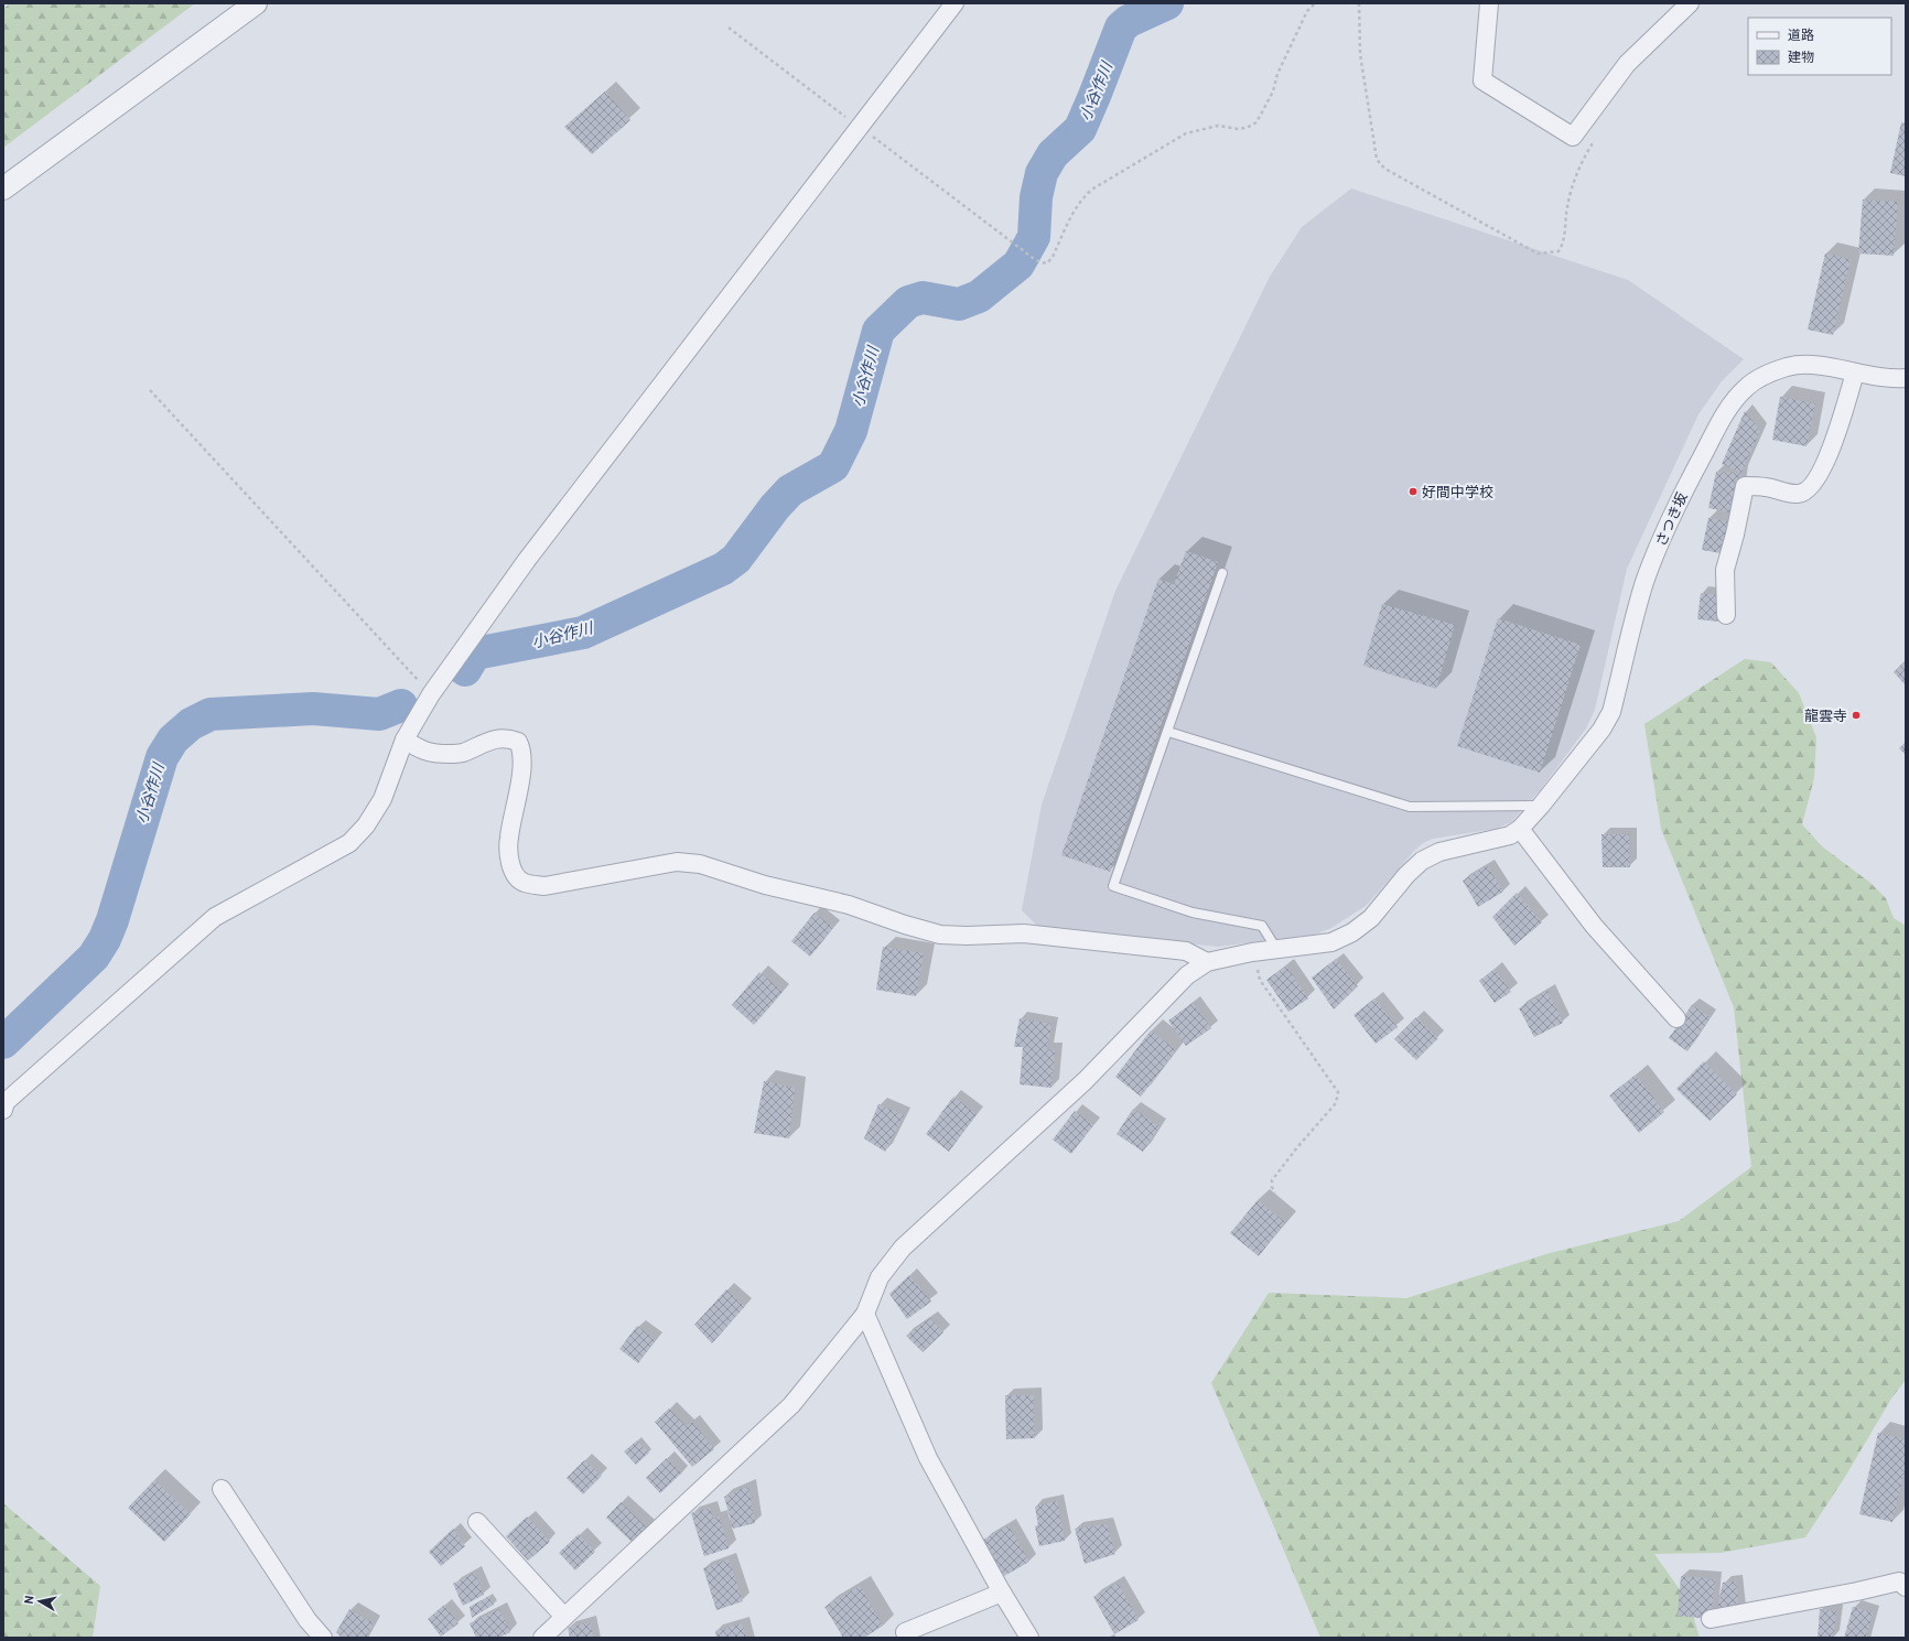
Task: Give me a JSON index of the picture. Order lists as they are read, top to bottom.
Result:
{
  "streets": {
    "street": ["さつき坂"]
  },
  "water": ["小谷作川"],
  "places": ["好間中学校", "龍雲寺"],
  "legend": ["道路", "建物"],
  "north": "left"
}
